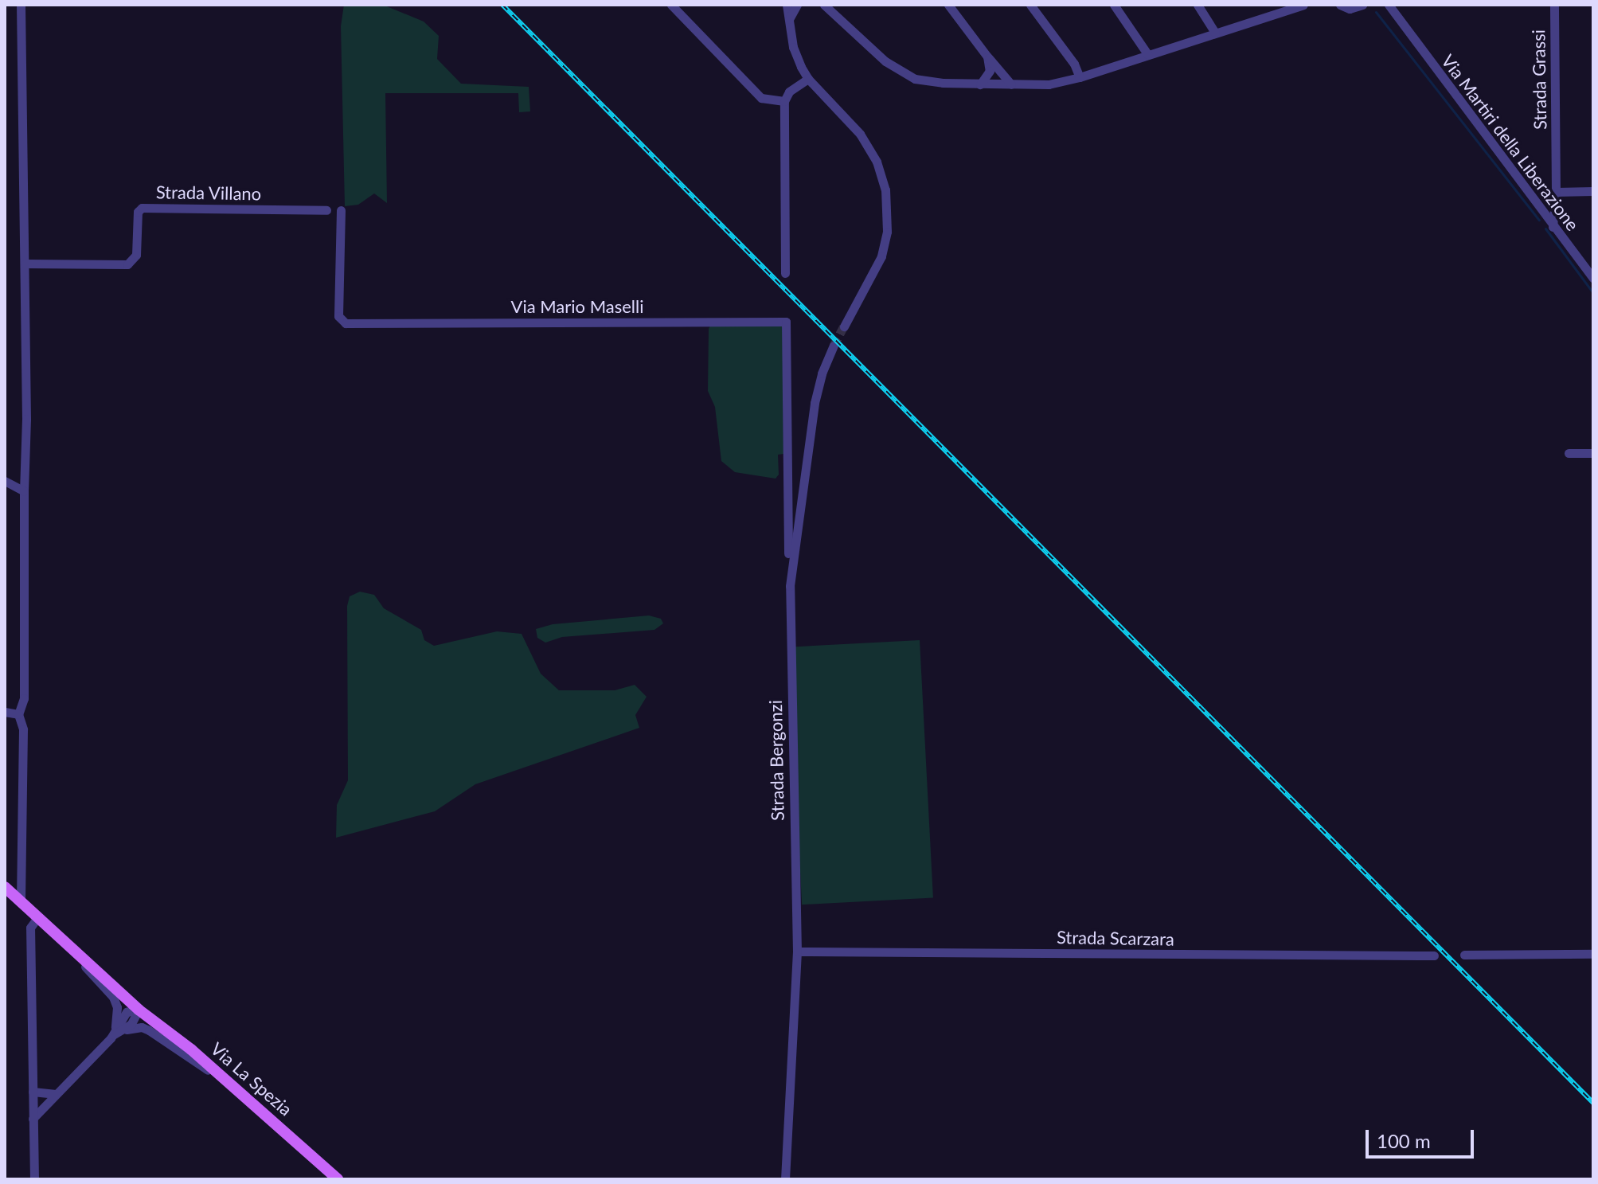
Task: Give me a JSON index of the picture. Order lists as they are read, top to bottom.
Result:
{
  "streets": {
    "main road": ["Via La Spezia"],
    "street": [
      "Strada Grassi",
      "Via Martiri della Liberazione",
      "Strada Villano",
      "Via Mario Maselli",
      "Strada Bergonzi",
      "Strada Scarzara"
    ]
  },
  "crossings": [
    ["Strada Grassi", "Via Martiri della Liberazione"],
    ["Via Mario Maselli", "Strada Bergonzi"],
    ["Strada Bergonzi", "Strada Scarzara"]
  ],
  "scale_bar": "100 m"
}
